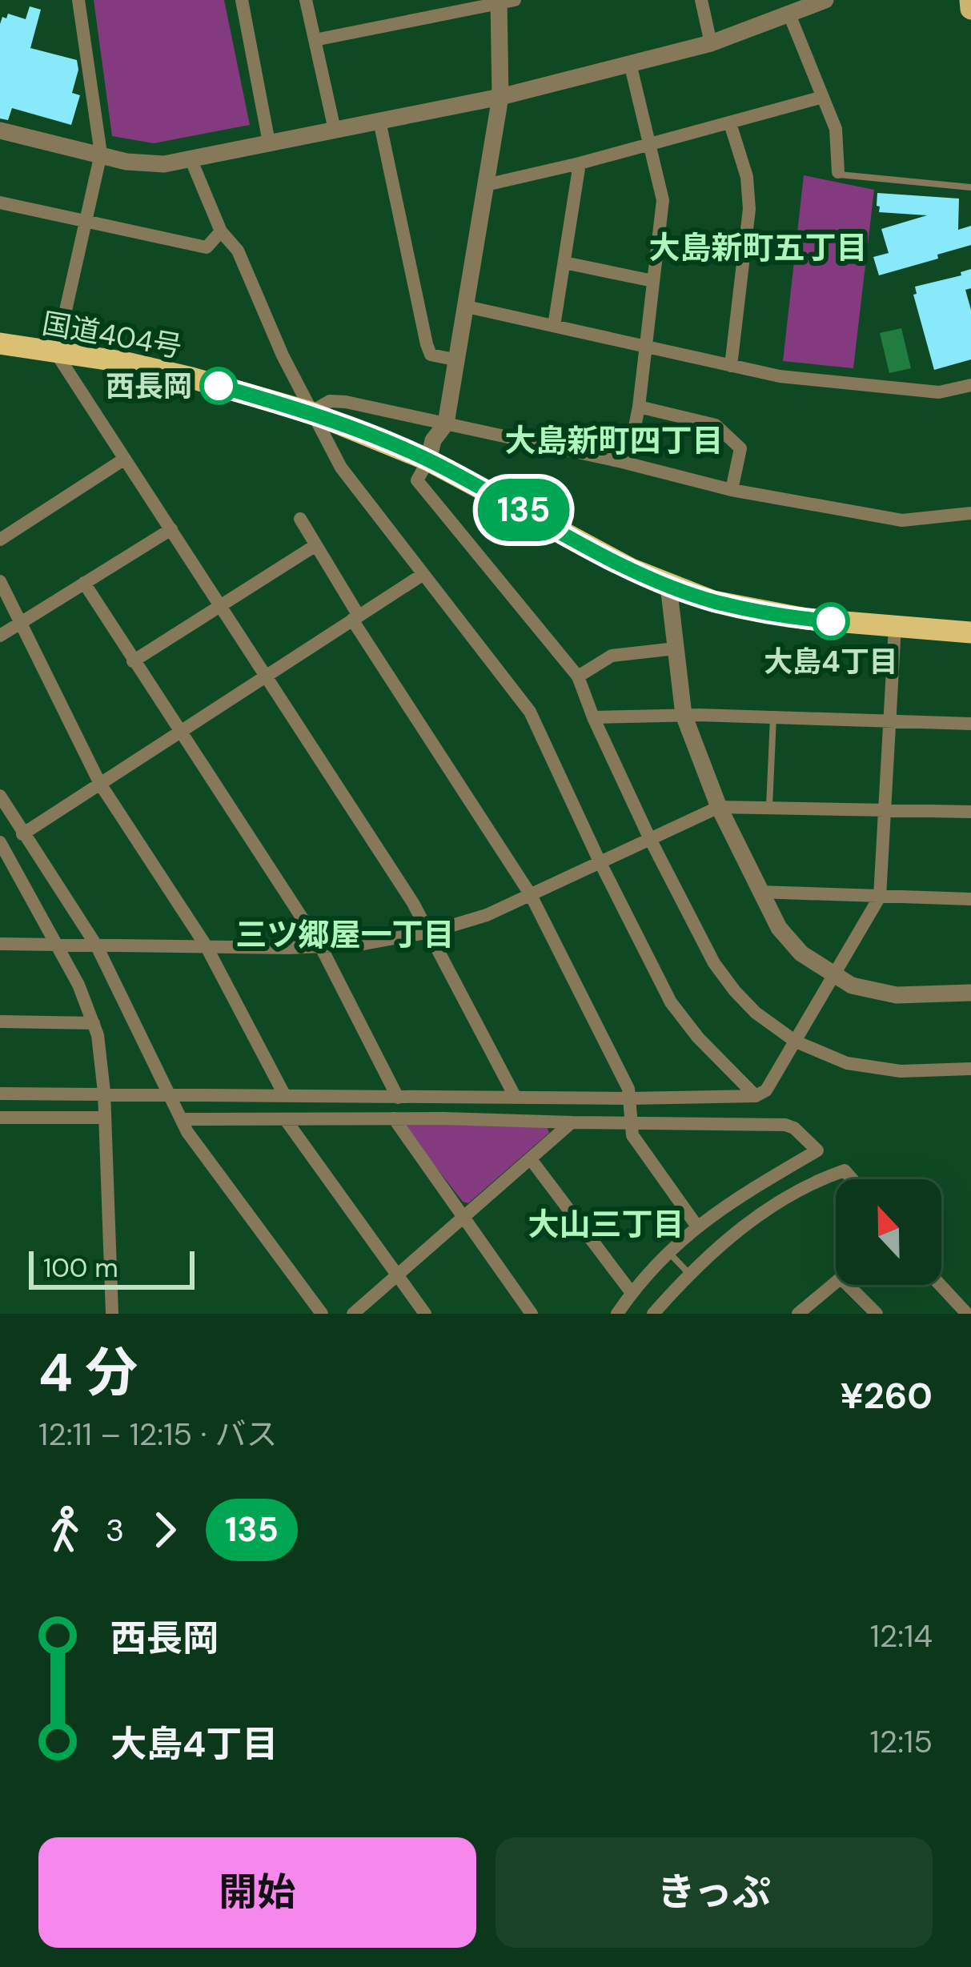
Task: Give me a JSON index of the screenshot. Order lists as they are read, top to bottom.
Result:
{
  "streets": {
    "highway": ["国道404号"]
  },
  "districts": [
    "大島新町五丁目",
    "大島新町四丁目",
    "三ツ郷屋一丁目",
    "大山三丁目"
  ],
  "places": ["西長岡", "大島4丁目"],
  "lines": ["bus line 135"],
  "scale_bar": "100 m",
  "north": "top",
  "page": {
    "on_map": "135",
    "scale": "100 m",
    "heading": ["4 分", "12:11 – 12:15 · バス", "¥260"],
    "legs": ["3", "135"],
    "list": [
      {
        "name": "西長岡",
        "value": "12:14"
      },
      {
        "name": "大島4丁目",
        "value": "12:15"
      }
    ],
    "buttons": ["開始", "きっぷ"]
  }
}
